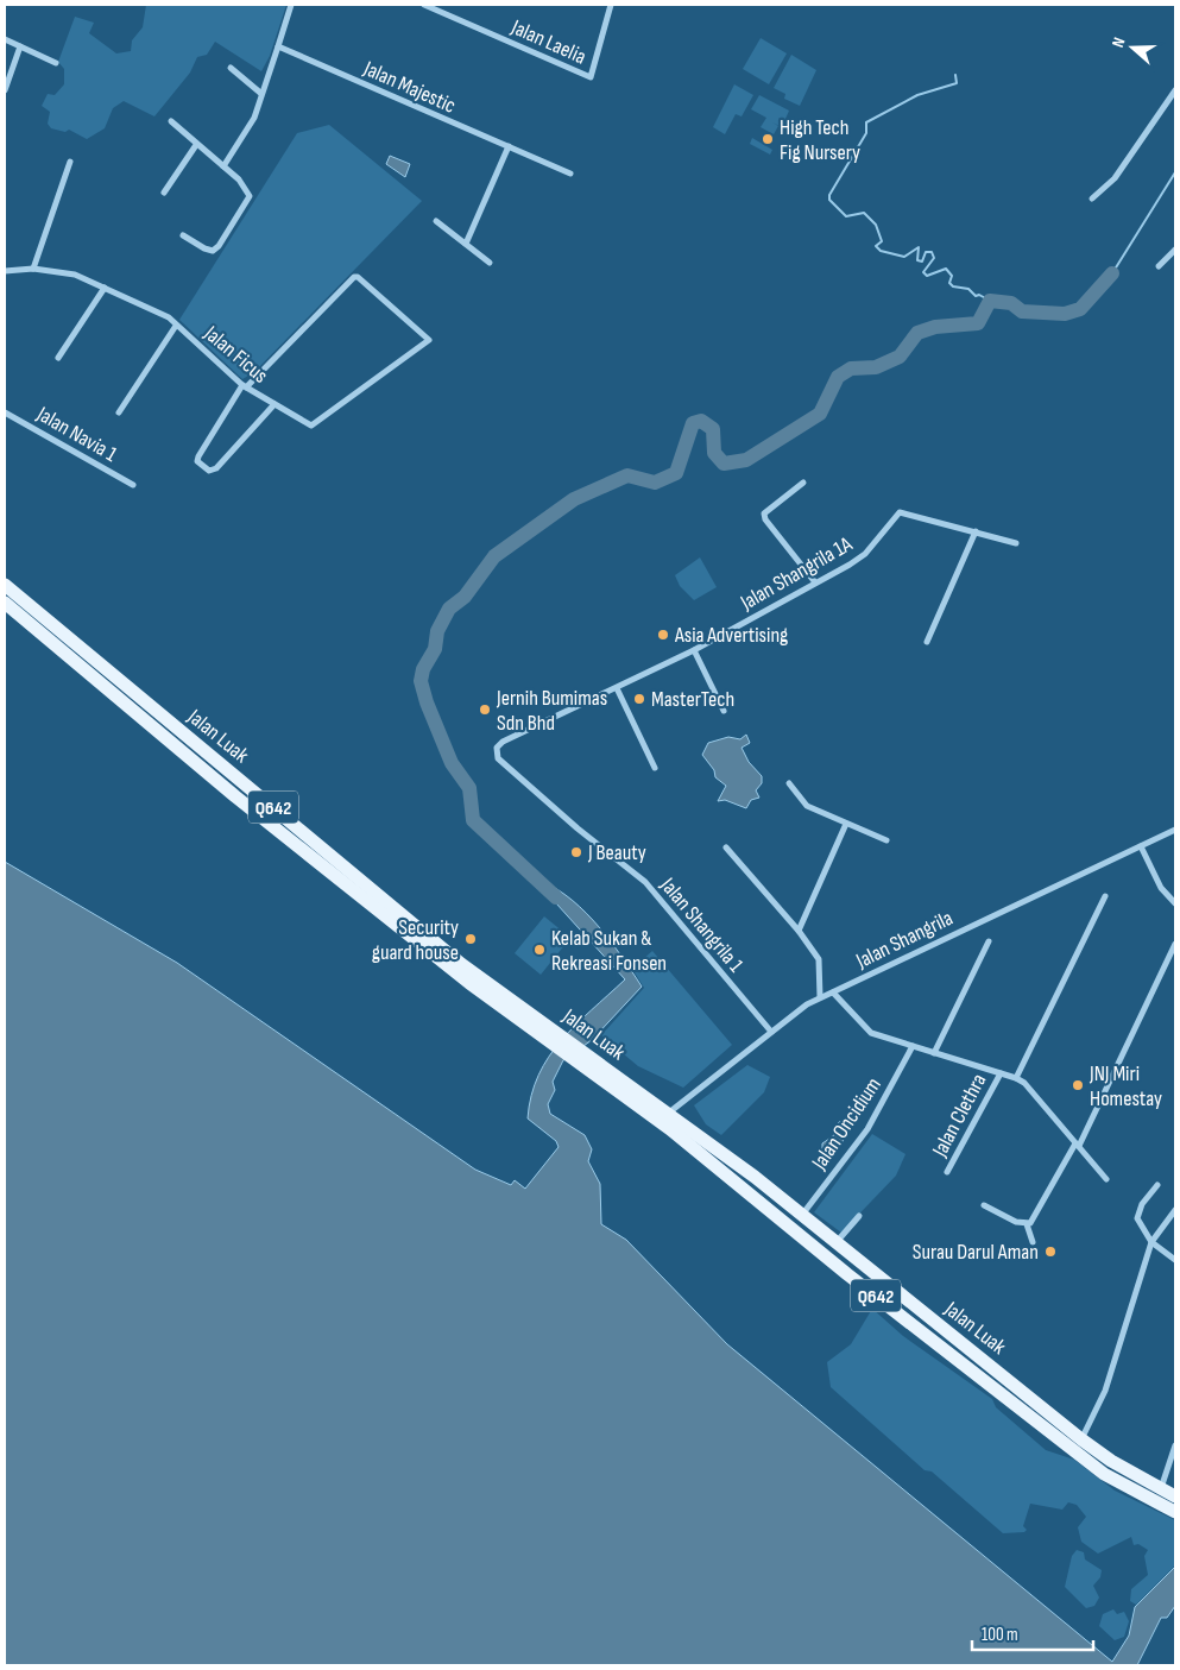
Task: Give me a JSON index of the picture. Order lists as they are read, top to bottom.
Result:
{
  "streets": {
    "main road": ["Jalan Luak", "Q642"],
    "street": [
      "Jalan Laelia",
      "Jalan Majestic",
      "Jalan Ficus",
      "Jalan Navia 1",
      "Jalan Shangrila 1A",
      "Jalan Shangrila 1",
      "Jalan Shangrila",
      "Jalan Clethra",
      "Jalan Oncidium"
    ]
  },
  "crossings": [
    ["Jalan Shangrila 1A", "Jalan Shangrila 1"],
    ["Jalan Luak", "Jalan Shangrila"],
    ["Jalan Luak", "Jalan Oncidium"],
    ["Jalan Shangrila 1", "Jalan Shangrila"]
  ],
  "places": [
    "High Tech Fig Nursery",
    "Asia Advertising",
    "MasterTech",
    "Jernih Bumimas Sdn Bhd",
    "J Beauty",
    "Security guard house",
    "Kelab Sukan & Rekreasi Fonsen",
    "JNJ Miri Homestay",
    "Surau Darul Aman"
  ],
  "scale_bar": "100 m",
  "north": "left"
}
